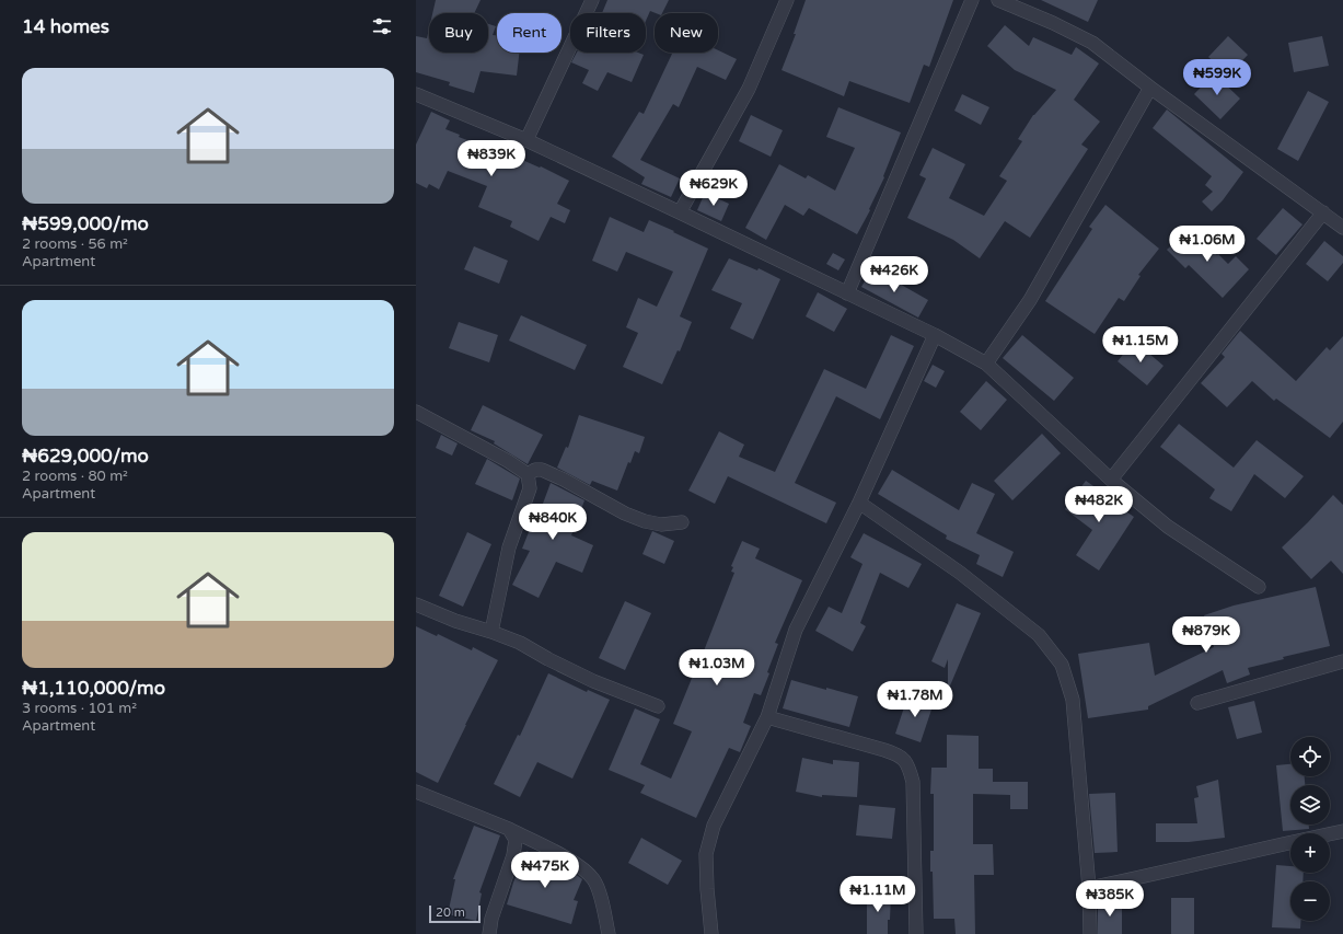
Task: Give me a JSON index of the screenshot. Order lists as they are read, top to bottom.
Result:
{
  "scale_bar": "20 m",
  "page": {
    "heading": "14 homes",
    "chip": [
      "Buy",
      "Rent",
      "Filters",
      "New"
    ],
    "list": [
      {
        "name": "₦599,000/mo",
        "note": "2 rooms · 56 m² · Apartment"
      },
      {
        "name": "₦629,000/mo",
        "note": "2 rooms · 80 m² · Apartment"
      },
      {
        "name": "₦1,110,000/mo",
        "note": "3 rooms · 101 m² · Apartment"
      }
    ],
    "price": [
      "₦599K",
      "₦839K",
      "₦629K",
      "₦1.06M",
      "₦426K",
      "₦1.15M",
      "₦482K",
      "₦840K",
      "₦879K",
      "₦1.03M",
      "₦1.78M",
      "₦475K",
      "₦1.11M",
      "₦385K"
    ],
    "map_buttons": ["+", "−"],
    "scale": "20 m"
  }
}
